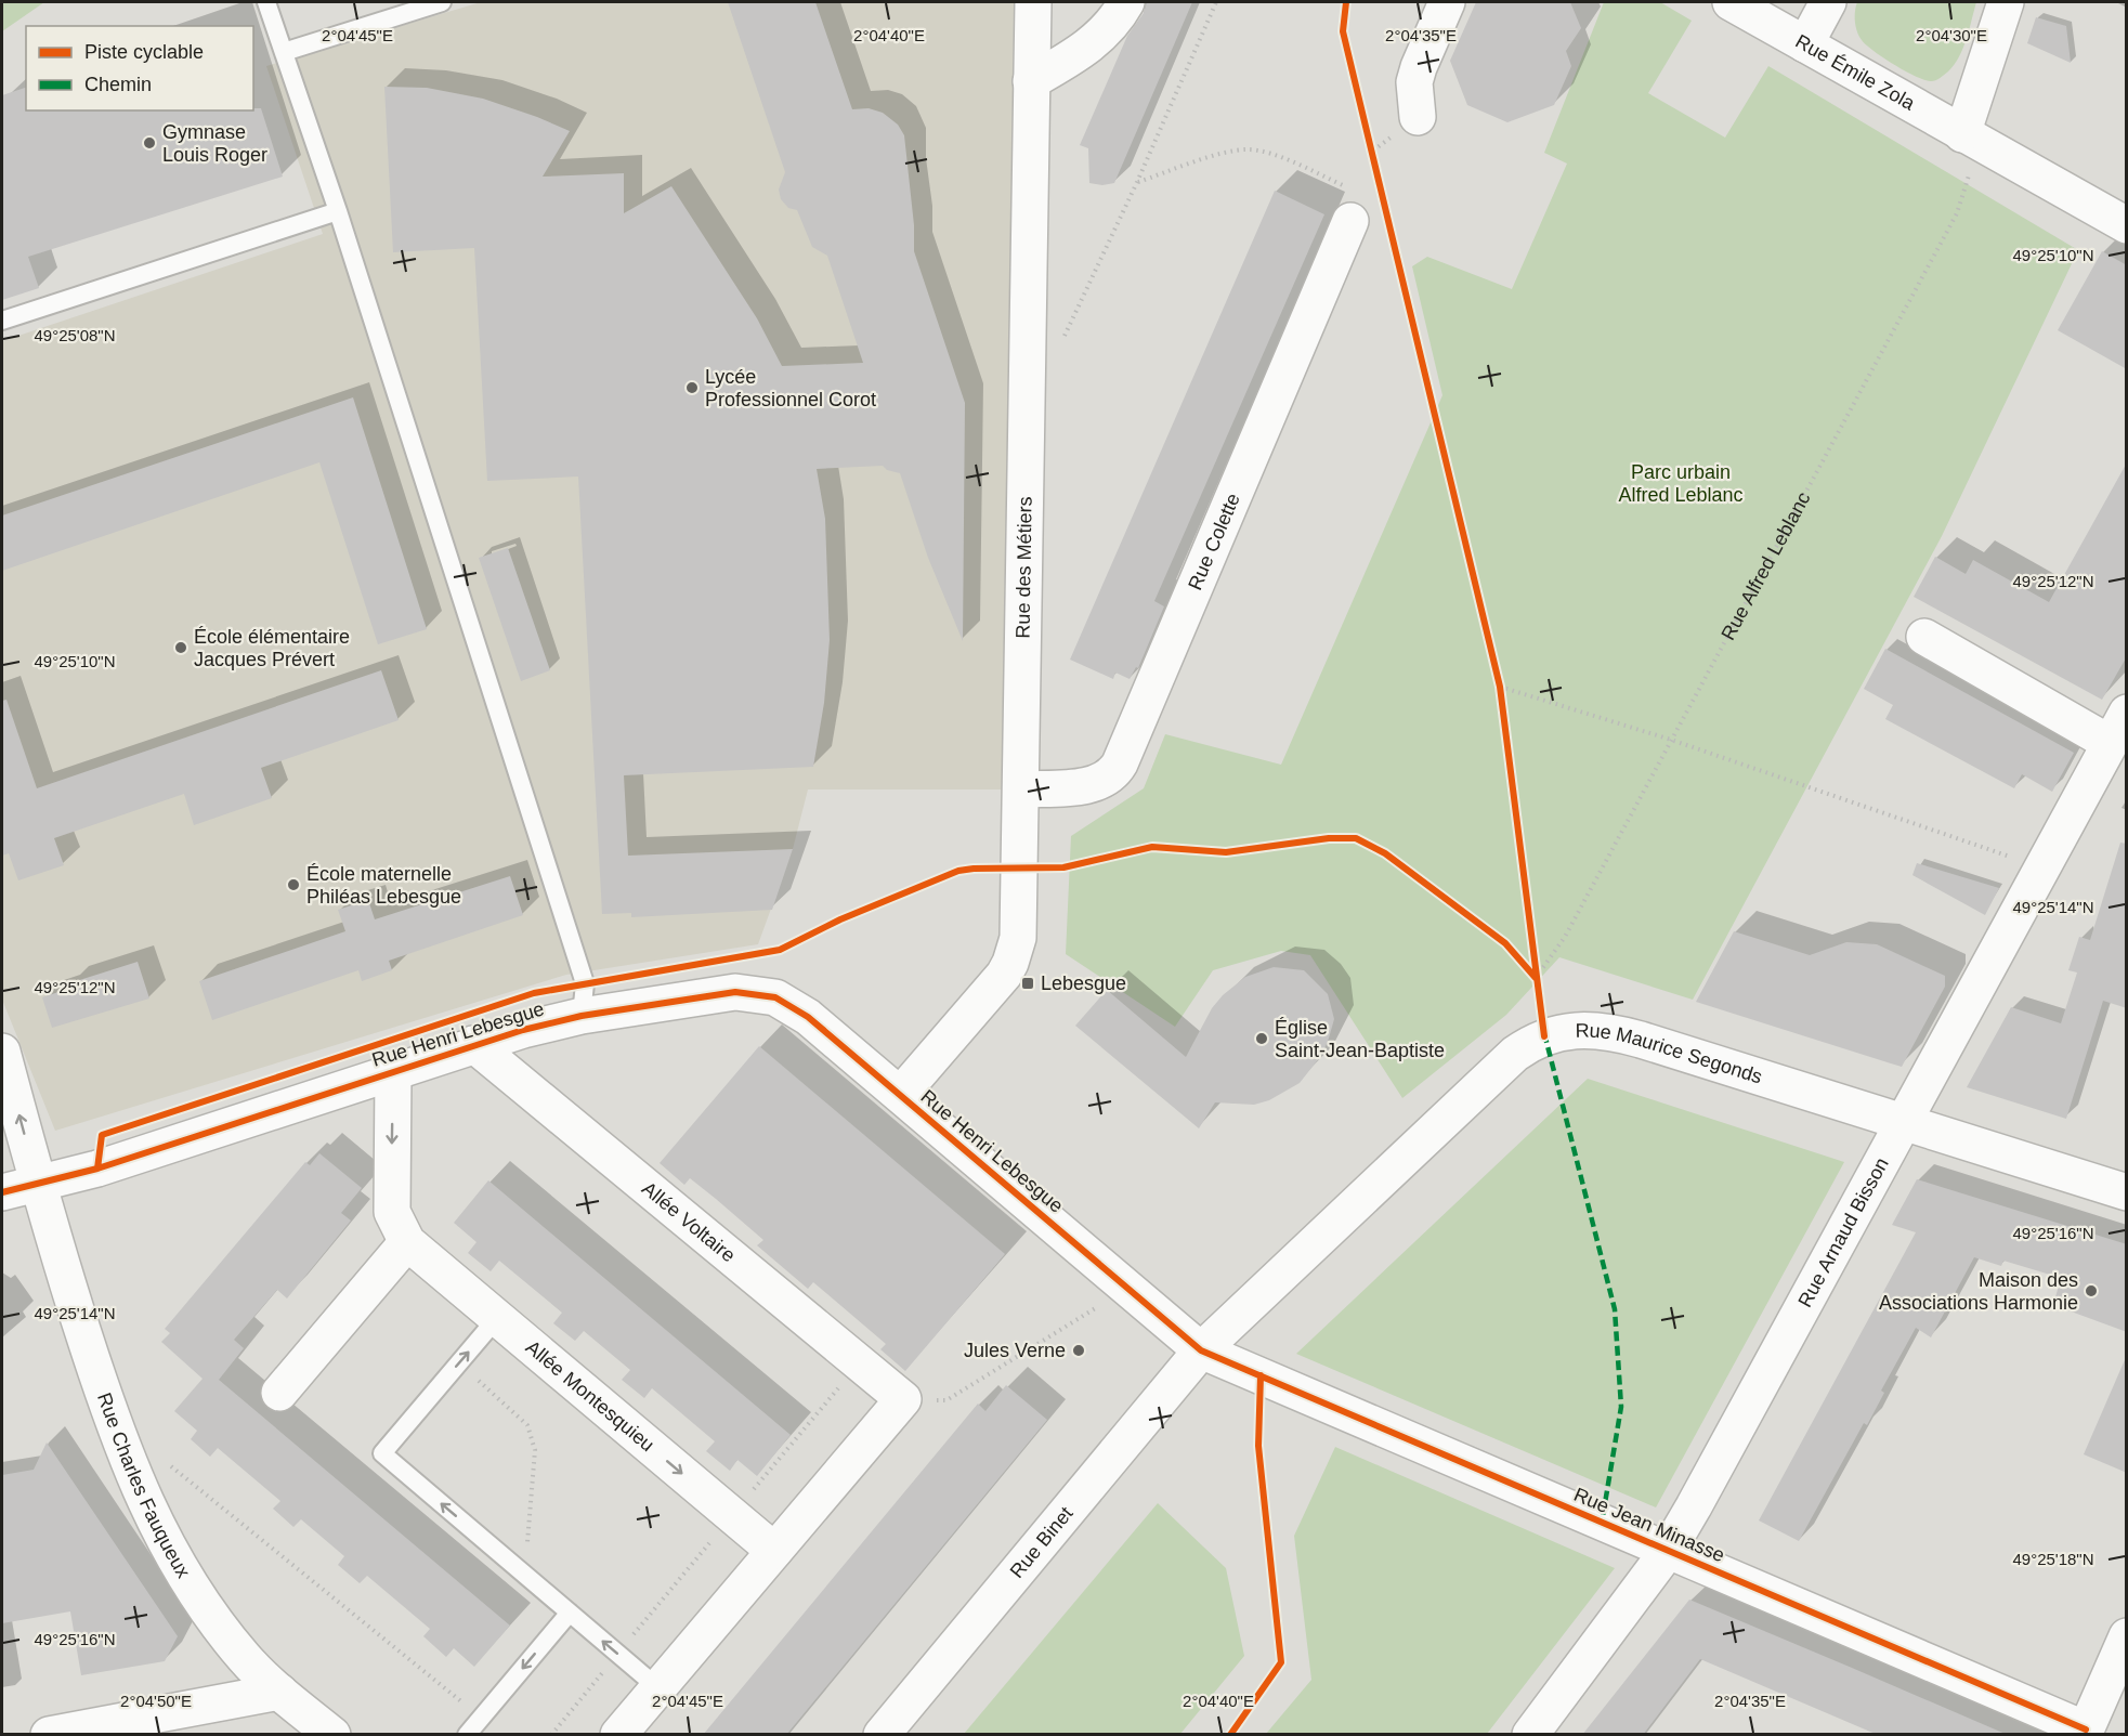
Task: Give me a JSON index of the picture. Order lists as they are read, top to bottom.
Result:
{
  "streets": {
    "street": [
      "Rue Émile Zola",
      "Rue Colette",
      "Rue des Métiers",
      "Rue Henri Lebesgue",
      "Rue Maurice Segonds",
      "Allée Voltaire",
      "Rue Arnaud Bisson",
      "Allée Montesquieu",
      "Rue Charles Fauqueux",
      "Rue Jean Minasse",
      "Rue Binet"
    ],
    "path": ["Rue Alfred Leblanc"]
  },
  "crossings": [
    ["Rue Émile Zola", "Rue Alfred Leblanc"],
    ["Rue Colette", "Rue des Métiers"],
    ["Rue des Métiers", "Rue Henri Lebesgue"],
    ["Rue Henri Lebesgue", "Rue Maurice Segonds"],
    ["Rue Henri Lebesgue", "Allée Voltaire"],
    ["Rue Henri Lebesgue", "Allée Montesquieu"],
    ["Rue Henri Lebesgue", "Rue Charles Fauqueux"],
    ["Rue Henri Lebesgue", "Rue Jean Minasse"],
    ["Rue Henri Lebesgue", "Rue Binet"],
    ["Rue Maurice Segonds", "Rue Arnaud Bisson"],
    ["Rue Maurice Segonds", "Rue Jean Minasse"],
    ["Rue Maurice Segonds", "Rue Binet"],
    ["Rue Arnaud Bisson", "Rue Jean Minasse"],
    ["Rue Jean Minasse", "Rue Binet"]
  ],
  "one_way": ["Allée Montesquieu"],
  "parks": ["Parc urbain Alfred Leblanc"],
  "places": {
    "other": [
      "Gymnase Louis Roger",
      "Lycée Professionnel Corot",
      "École élémentaire Jacques Prévert",
      "École maternelle Philéas Lebesgue",
      "Église Saint-Jean-Baptiste",
      "Maison des Associations Harmonie",
      "Jules Verne"
    ],
    "transit": ["Lebesgue"]
  },
  "legend": ["Piste cyclable", "Chemin"],
  "coordinates": [
    "2°04'45\"E",
    "2°04'40\"E",
    "2°04'35\"E",
    "2°04'30\"E",
    "49°25'10\"N",
    "49°25'08\"N",
    "49°25'12\"N",
    "49°25'14\"N",
    "49°25'16\"N",
    "49°25'18\"N",
    "2°04'50\"E"
  ]
}
